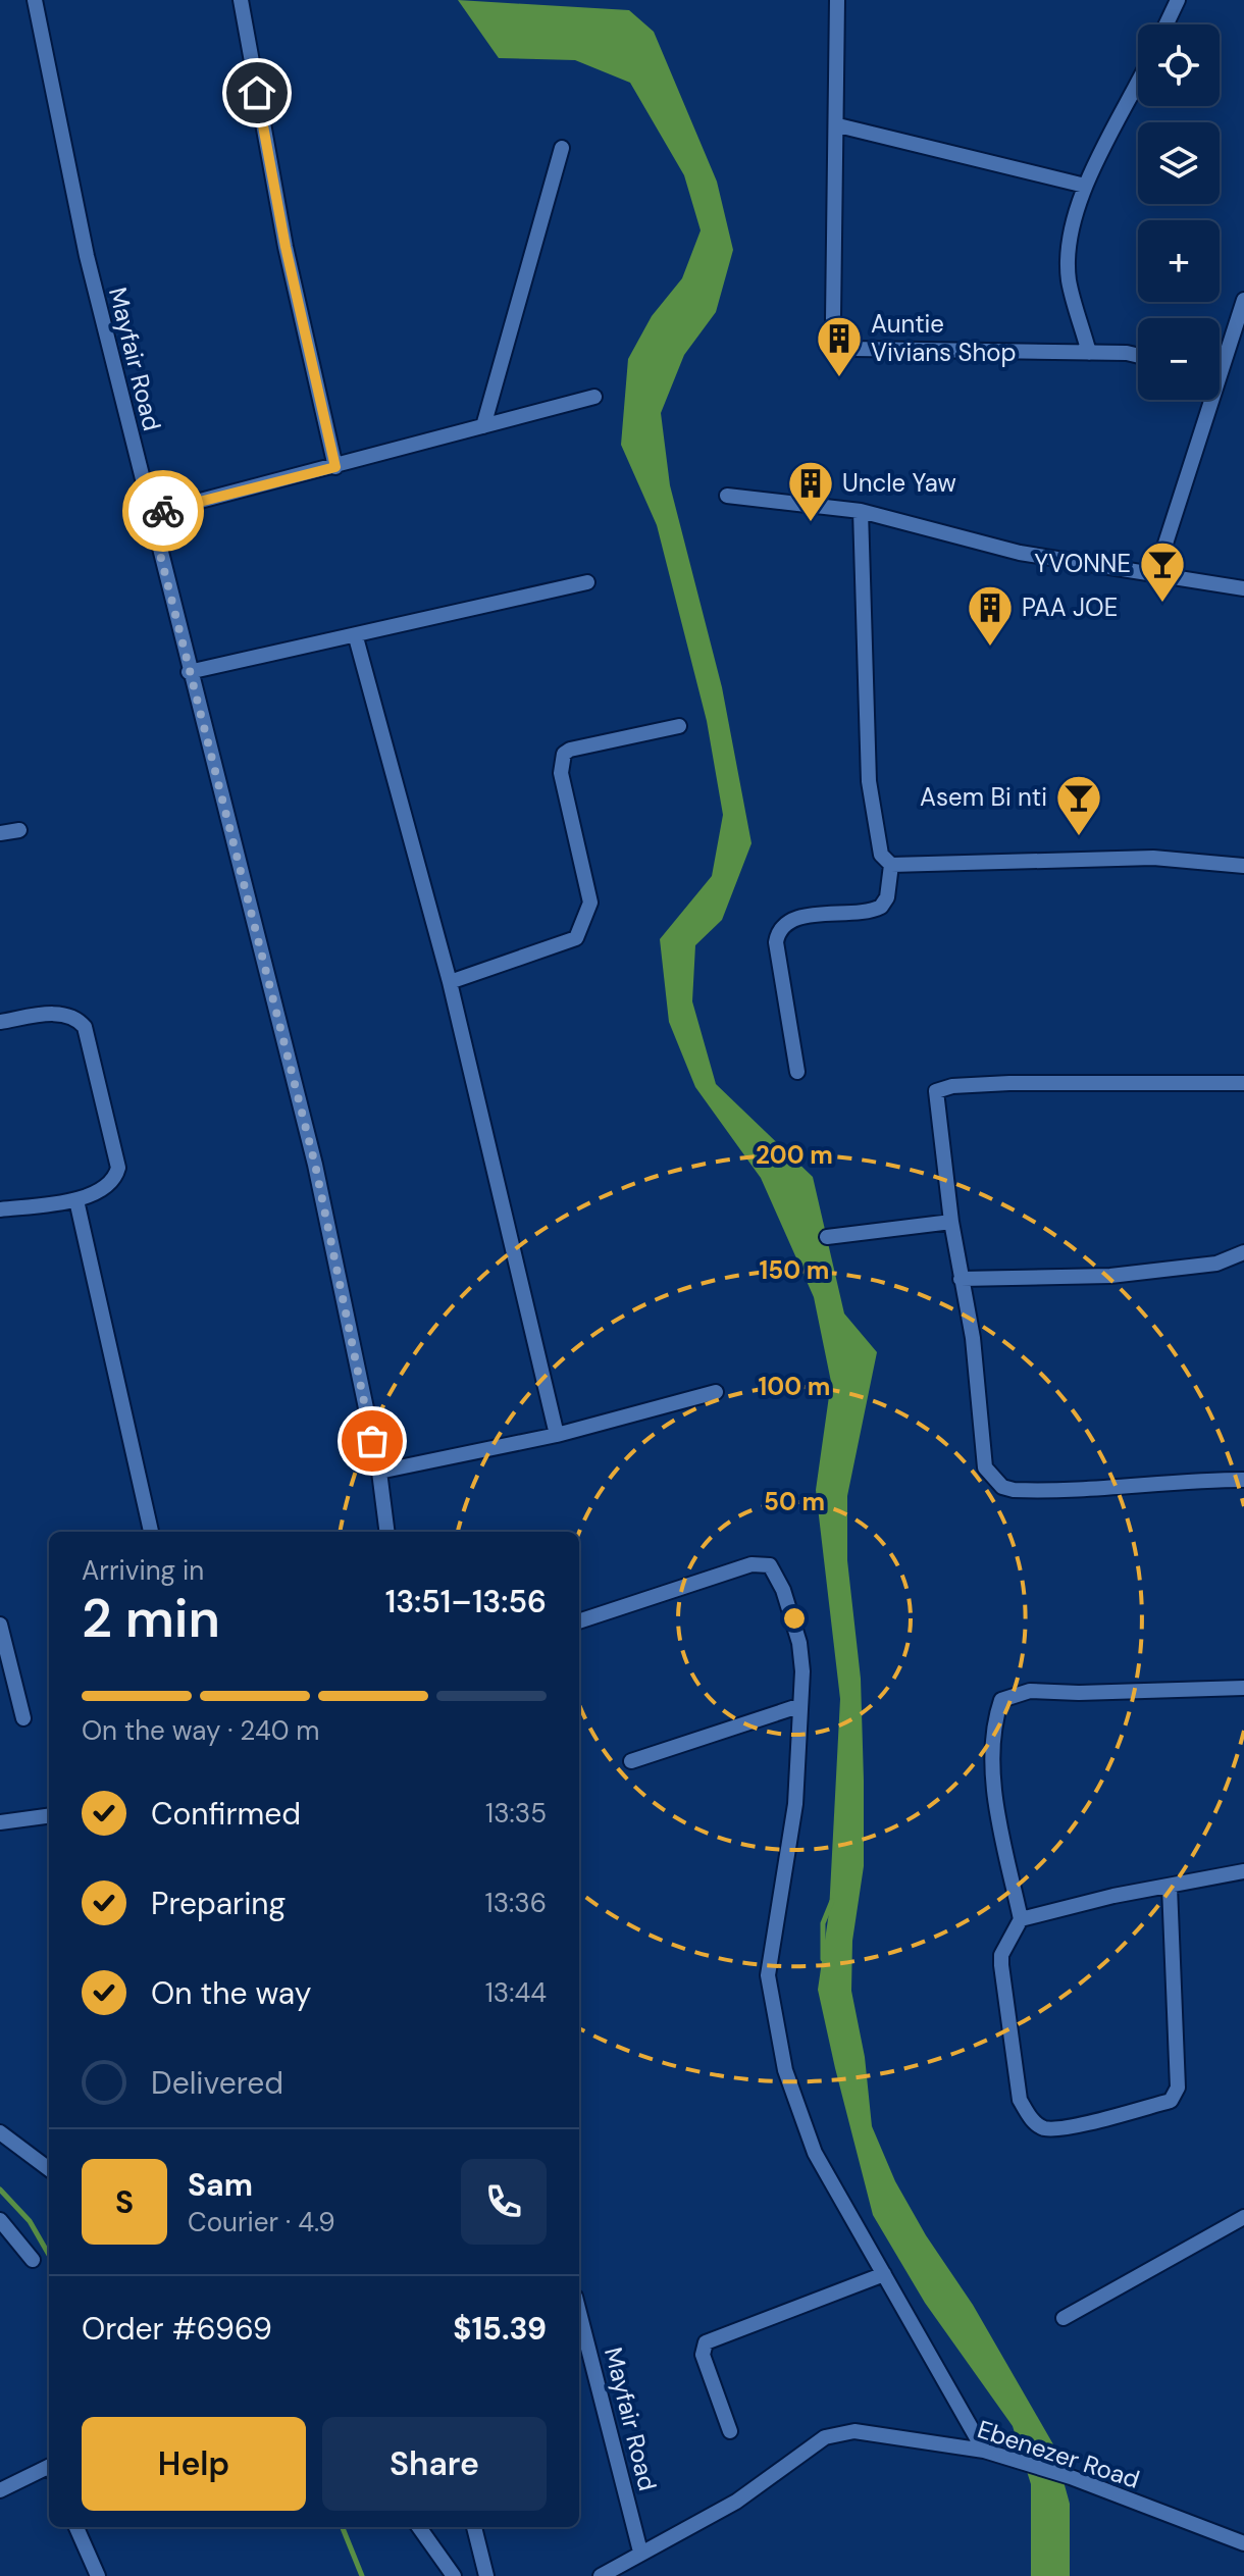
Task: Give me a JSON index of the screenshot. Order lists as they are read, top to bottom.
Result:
{
  "streets": {
    "street": ["Mayfair Road", "Ebenezer Road"]
  },
  "crossings": [
    ["Mayfair Road", "Ebenezer Road"]
  ],
  "places": {
    "building": ["Auntie Vivians Shop", "Uncle Yaw", "PAA JOE"],
    "bar": ["YVONNE", "Asem Bi nti"]
  },
  "page": {
    "map_buttons": ["+", "−"],
    "heading": ["2 min", "Arriving in", "13:51–13:56"],
    "panel": [
      "Sam",
      "Courier · 4.9",
      "Order #6969",
      "$15.39"
    ],
    "bar": "On the way · 240 m",
    "list": [
      ["Confirmed", "13:35"],
      ["Preparing", "13:36"],
      ["On the way", "13:44"],
      "Delivered"
    ],
    "round": "S",
    "buttons": ["Help", "Share"]
  },
  "rings": [
    "200 m",
    "150 m",
    "100 m",
    "50 m"
  ]
}
